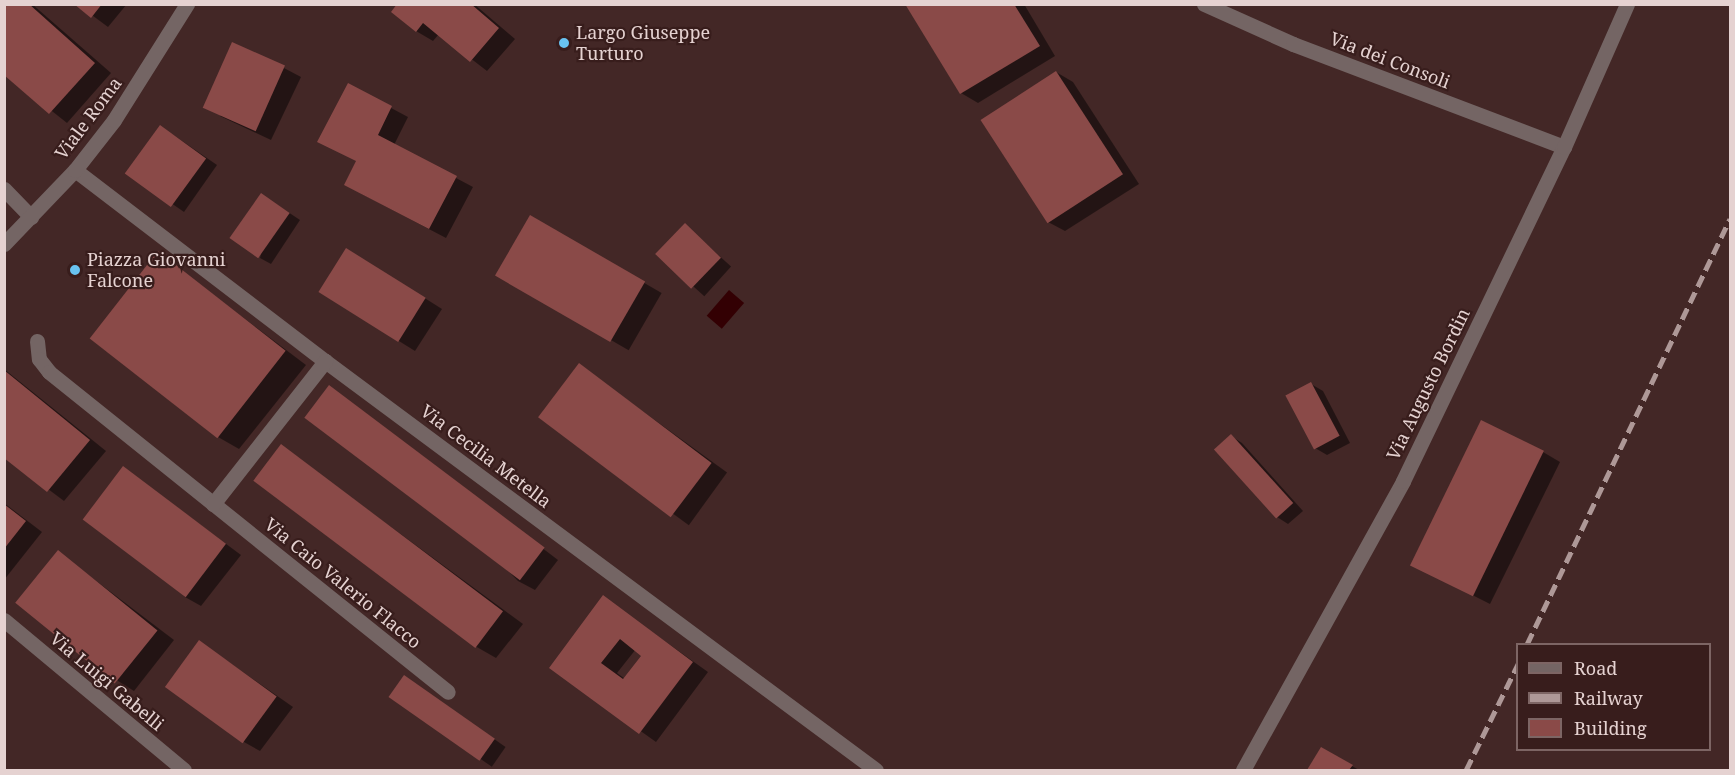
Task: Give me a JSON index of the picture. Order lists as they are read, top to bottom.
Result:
{
  "streets": {
    "street": [
      "Via dei Consoli",
      "Viale Roma",
      "Via Augusto Bordin",
      "Via Cecilia Metella",
      "Via Caio Valerio Flacco",
      "Via Luigi Gabelli"
    ]
  },
  "crossings": [
    ["Via dei Consoli", "Via Augusto Bordin"],
    ["Viale Roma", "Via Cecilia Metella"]
  ],
  "places": ["Largo Giuseppe Turturo", "Piazza Giovanni Falcone"],
  "legend": ["Road", "Railway", "Building"]
}
